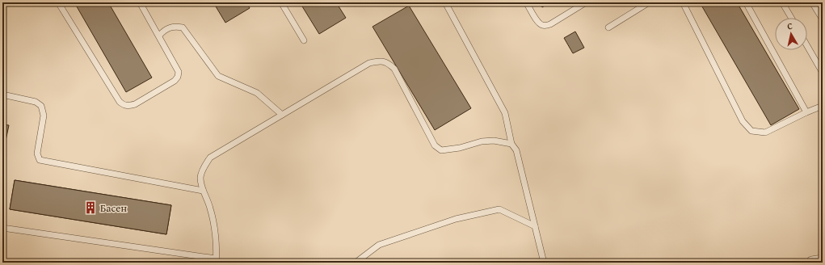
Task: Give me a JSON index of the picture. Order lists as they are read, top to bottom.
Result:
{
  "places": {
    "building": ["Басен"]
  },
  "north": "top"
}
